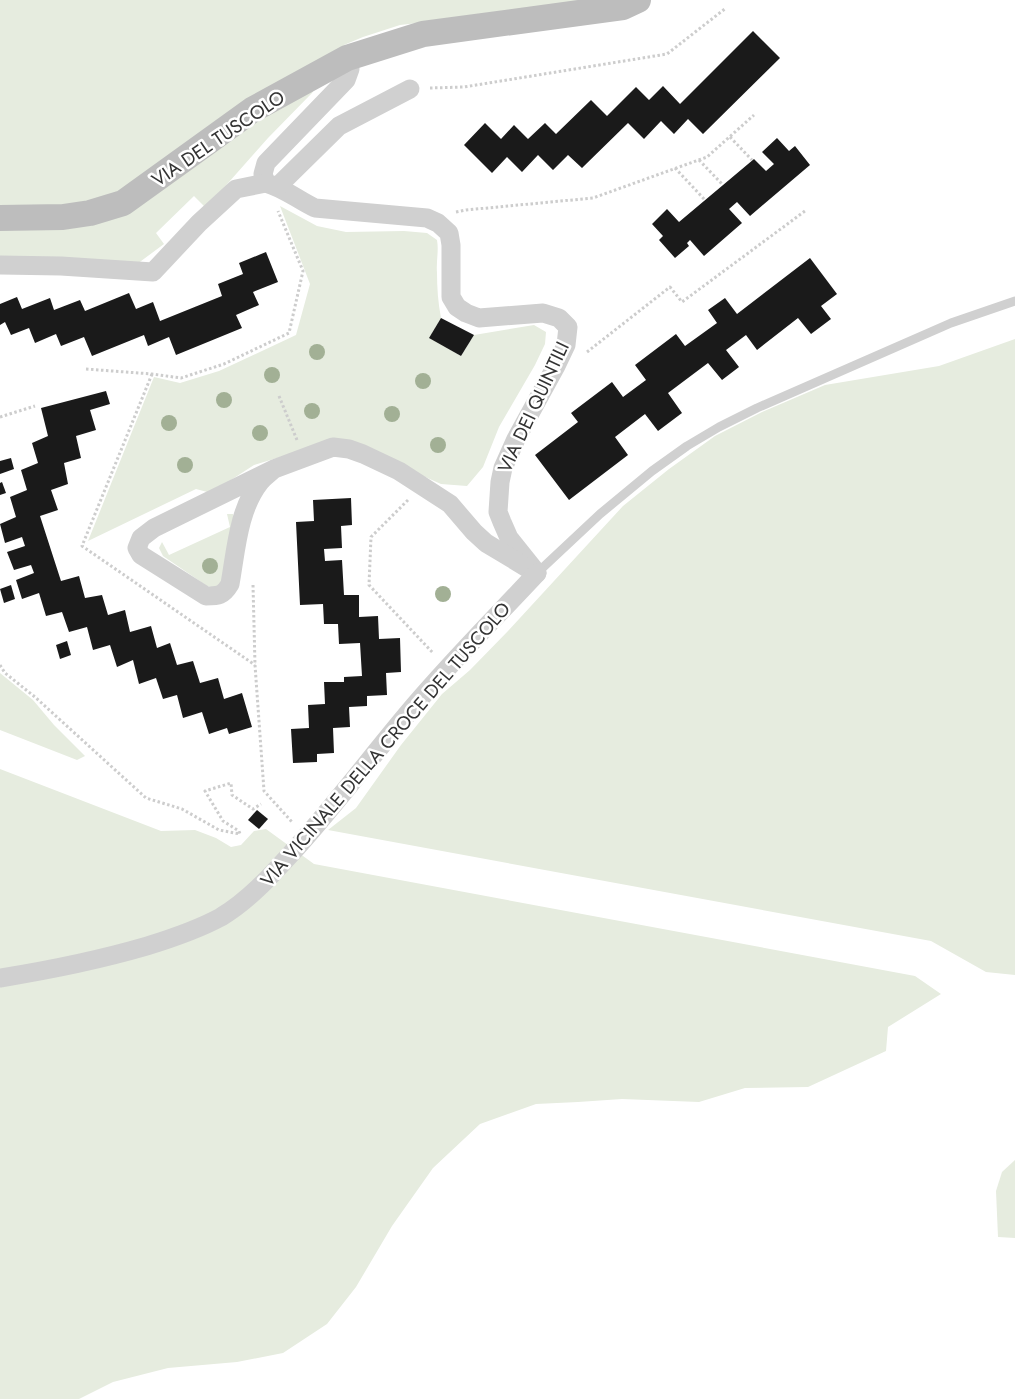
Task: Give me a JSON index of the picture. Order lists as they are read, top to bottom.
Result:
{
  "streets": {
    "street": ["VIA DEL TUSCOLO", "VIA DEI QUINTILI", "VIA VICINALE DELLA CROCE DEL TUSCOLO"]
  },
  "crossings": [
    ["VIA DEI QUINTILI", "VIA VICINALE DELLA CROCE DEL TUSCOLO"]
  ]
}
